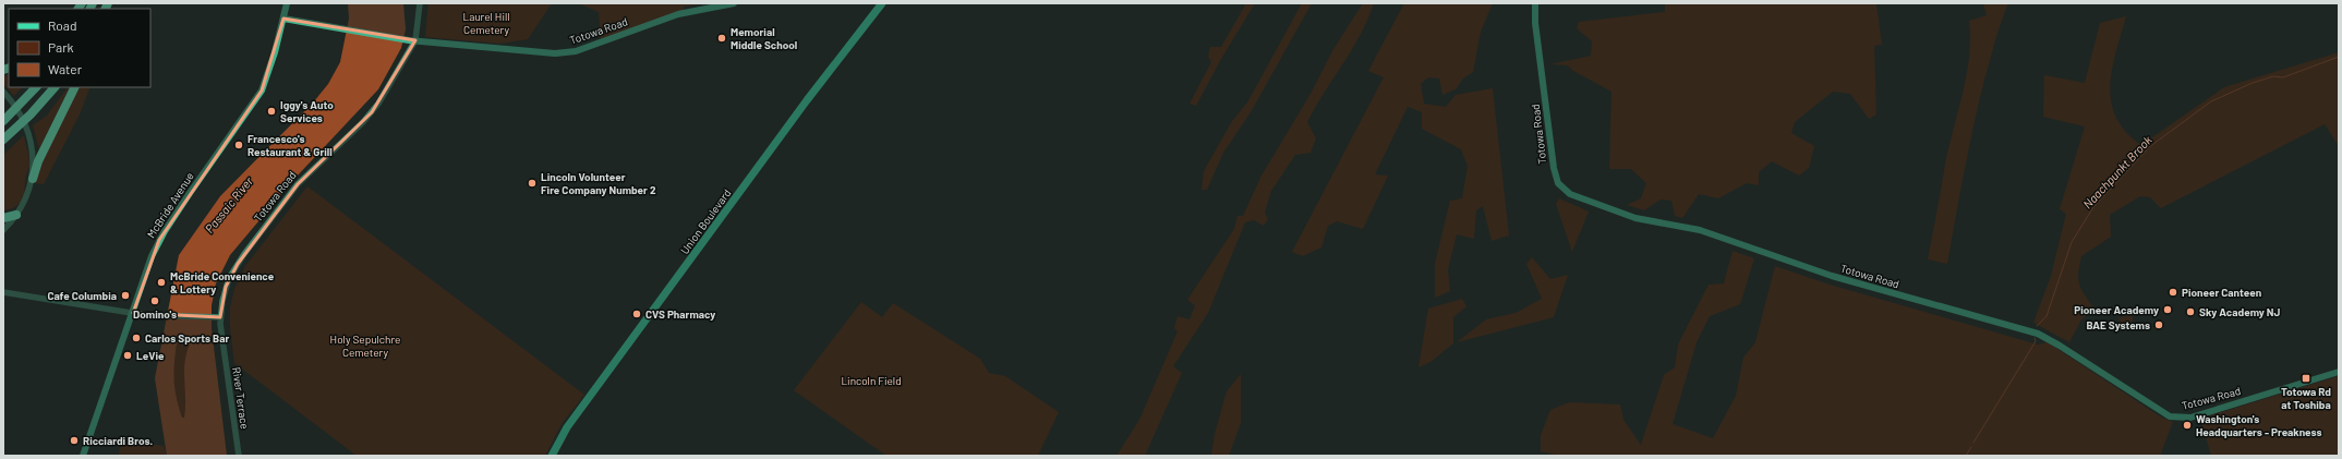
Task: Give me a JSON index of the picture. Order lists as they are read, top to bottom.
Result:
{
  "streets": {
    "main road": ["Totowa Road", "McBride Avenue", "Union Boulevard"],
    "street": ["River Terrace"]
  },
  "crossings": [
    ["Totowa Road", "River Terrace"]
  ],
  "water": ["Naachpunkt Brook", "Passaic River"],
  "parks": ["Laurel Hill Cemetery", "Holy Sepulchre Cemetery", "Lincoln Field"],
  "places": {
    "other": [
      "Memorial Middle School",
      "Iggy's Auto Services",
      "Francesco's Restaurant & Grill",
      "Lincoln Volunteer Fire Company Number 2",
      "McBride Convenience & Lottery",
      "Pioneer Canteen",
      "Cafe Columbia",
      "Domino's",
      "Pioneer Academy",
      "Sky Academy NJ",
      "CVS Pharmacy",
      "BAE Systems",
      "Carlos Sports Bar",
      "LeVie",
      "Washington's Headquarters - Preakness",
      "Ricciardi Bros."
    ],
    "transit": ["Totowa Rd at Toshiba"]
  },
  "legend": ["Road", "Park", "Water"]
}
